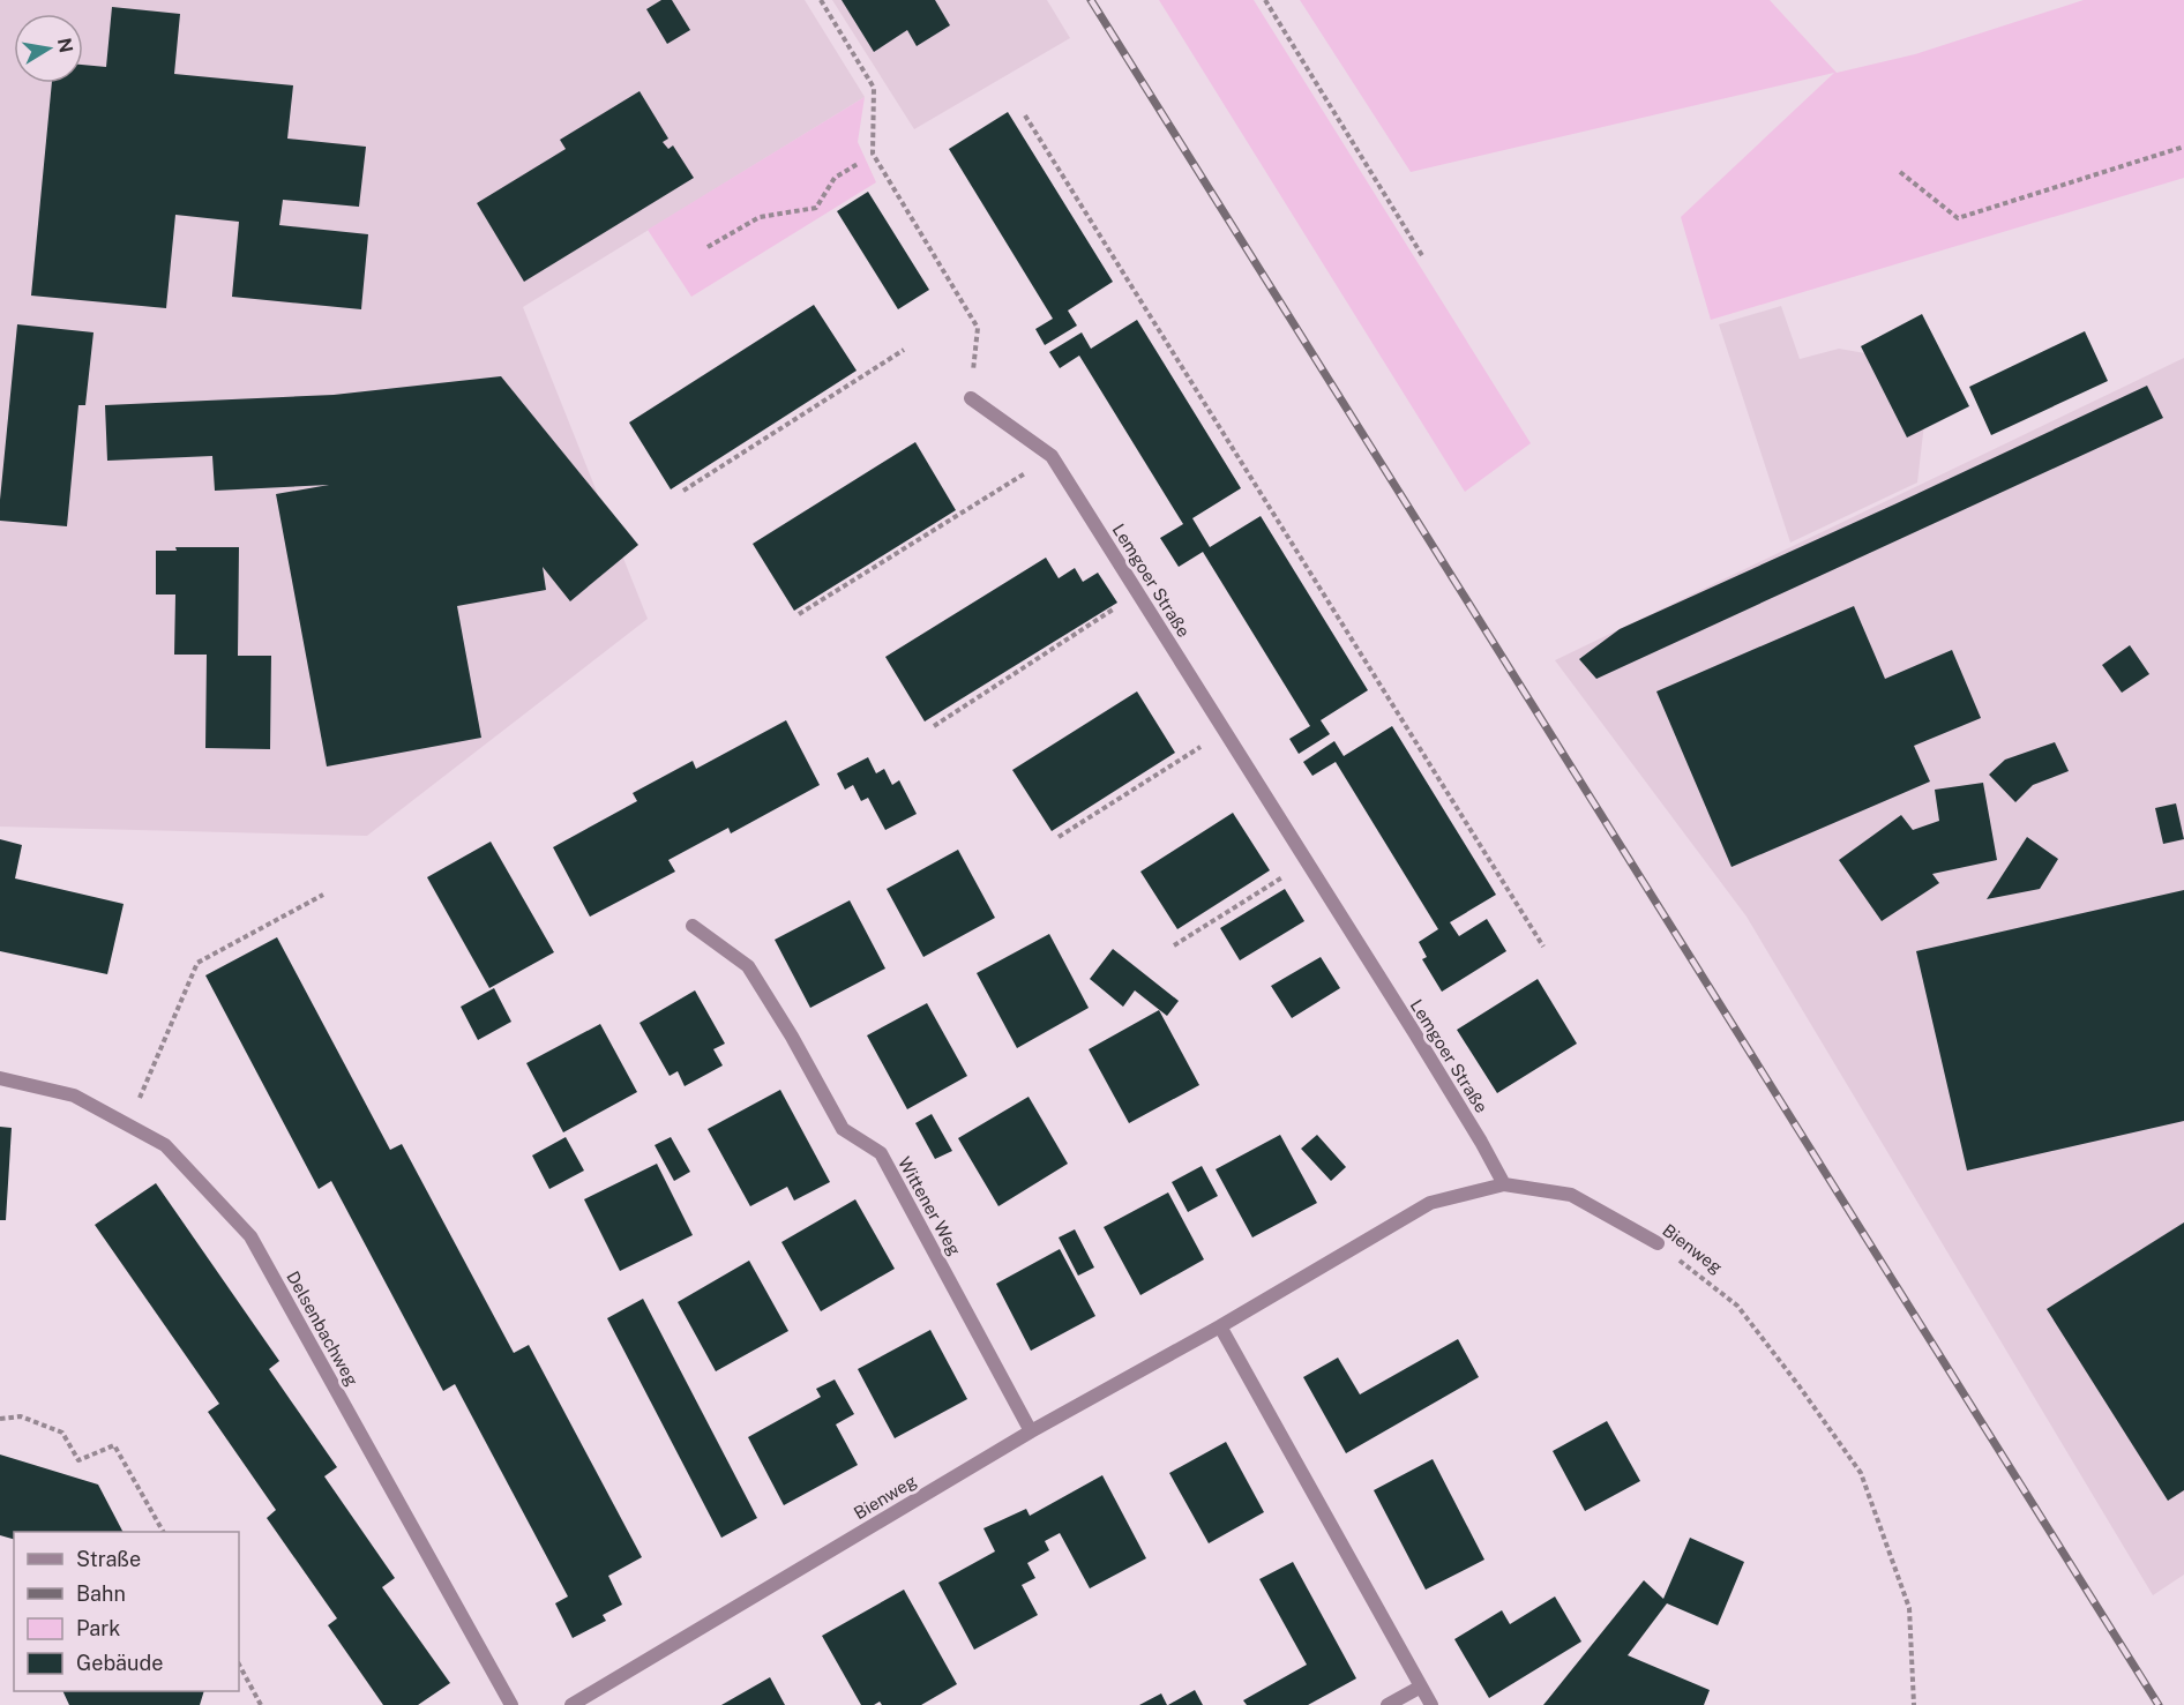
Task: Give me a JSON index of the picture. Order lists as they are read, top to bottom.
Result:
{
  "streets": {
    "street": [
      "Lemgoer Straße",
      "Wittener Weg",
      "Bienweg",
      "Delsenbachweg"
    ]
  },
  "crossings": [
    ["Lemgoer Straße", "Bienweg"],
    ["Wittener Weg", "Bienweg"]
  ],
  "legend": [
    "Straße",
    "Bahn",
    "Park",
    "Gebäude"
  ],
  "north": "right"
}
